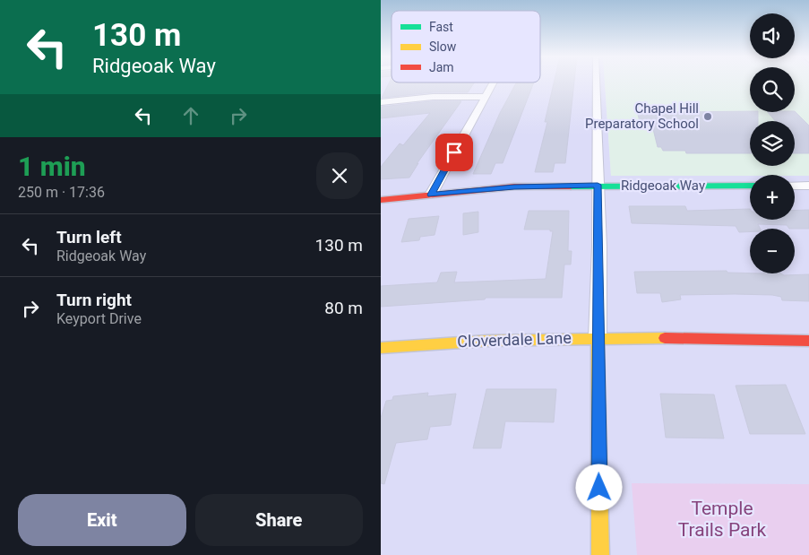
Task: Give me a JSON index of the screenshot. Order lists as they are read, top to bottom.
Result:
{
  "streets": {
    "street": ["Ridgeoak Way", "Cloverdale Lane"]
  },
  "parks": ["Temple Trails Park"],
  "places": ["Chapel Hill Preparatory School"],
  "legend": ["Fast", "Slow", "Jam"],
  "page": {
    "turn": ["130 m", "Ridgeoak Way"],
    "map_buttons": ["+", "−"],
    "heading": ["1 min", "250 m · 17:36"],
    "list": [
      {
        "name": "Turn left",
        "note": "Ridgeoak Way",
        "value": "130 m"
      },
      {
        "name": "Turn right",
        "note": "Keyport Drive",
        "value": "80 m"
      }
    ],
    "buttons": ["Exit", "Share"]
  }
}
